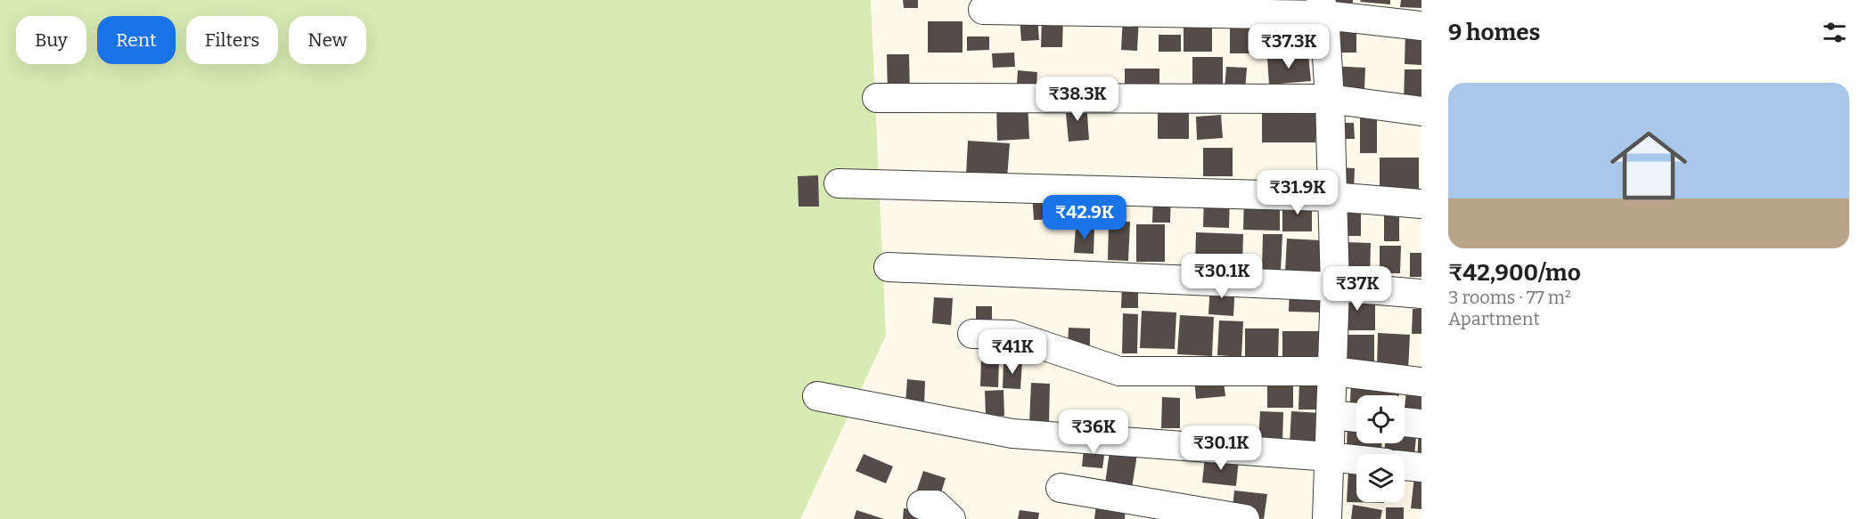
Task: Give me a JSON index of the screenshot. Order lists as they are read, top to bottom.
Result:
{
  "page": {
    "heading": "9 homes",
    "chip": [
      "Buy",
      "Rent",
      "Filters",
      "New"
    ],
    "price": [
      "₹37.3K",
      "₹38.3K",
      "₹31.9K",
      "₹42.9K",
      "₹30.1K",
      "₹37K",
      "₹41K",
      "₹36K",
      "₹30.1K"
    ],
    "list": [
      {
        "name": "₹42,900/mo",
        "note": "3 rooms · 77 m² · Apartment"
      }
    ]
  }
}
